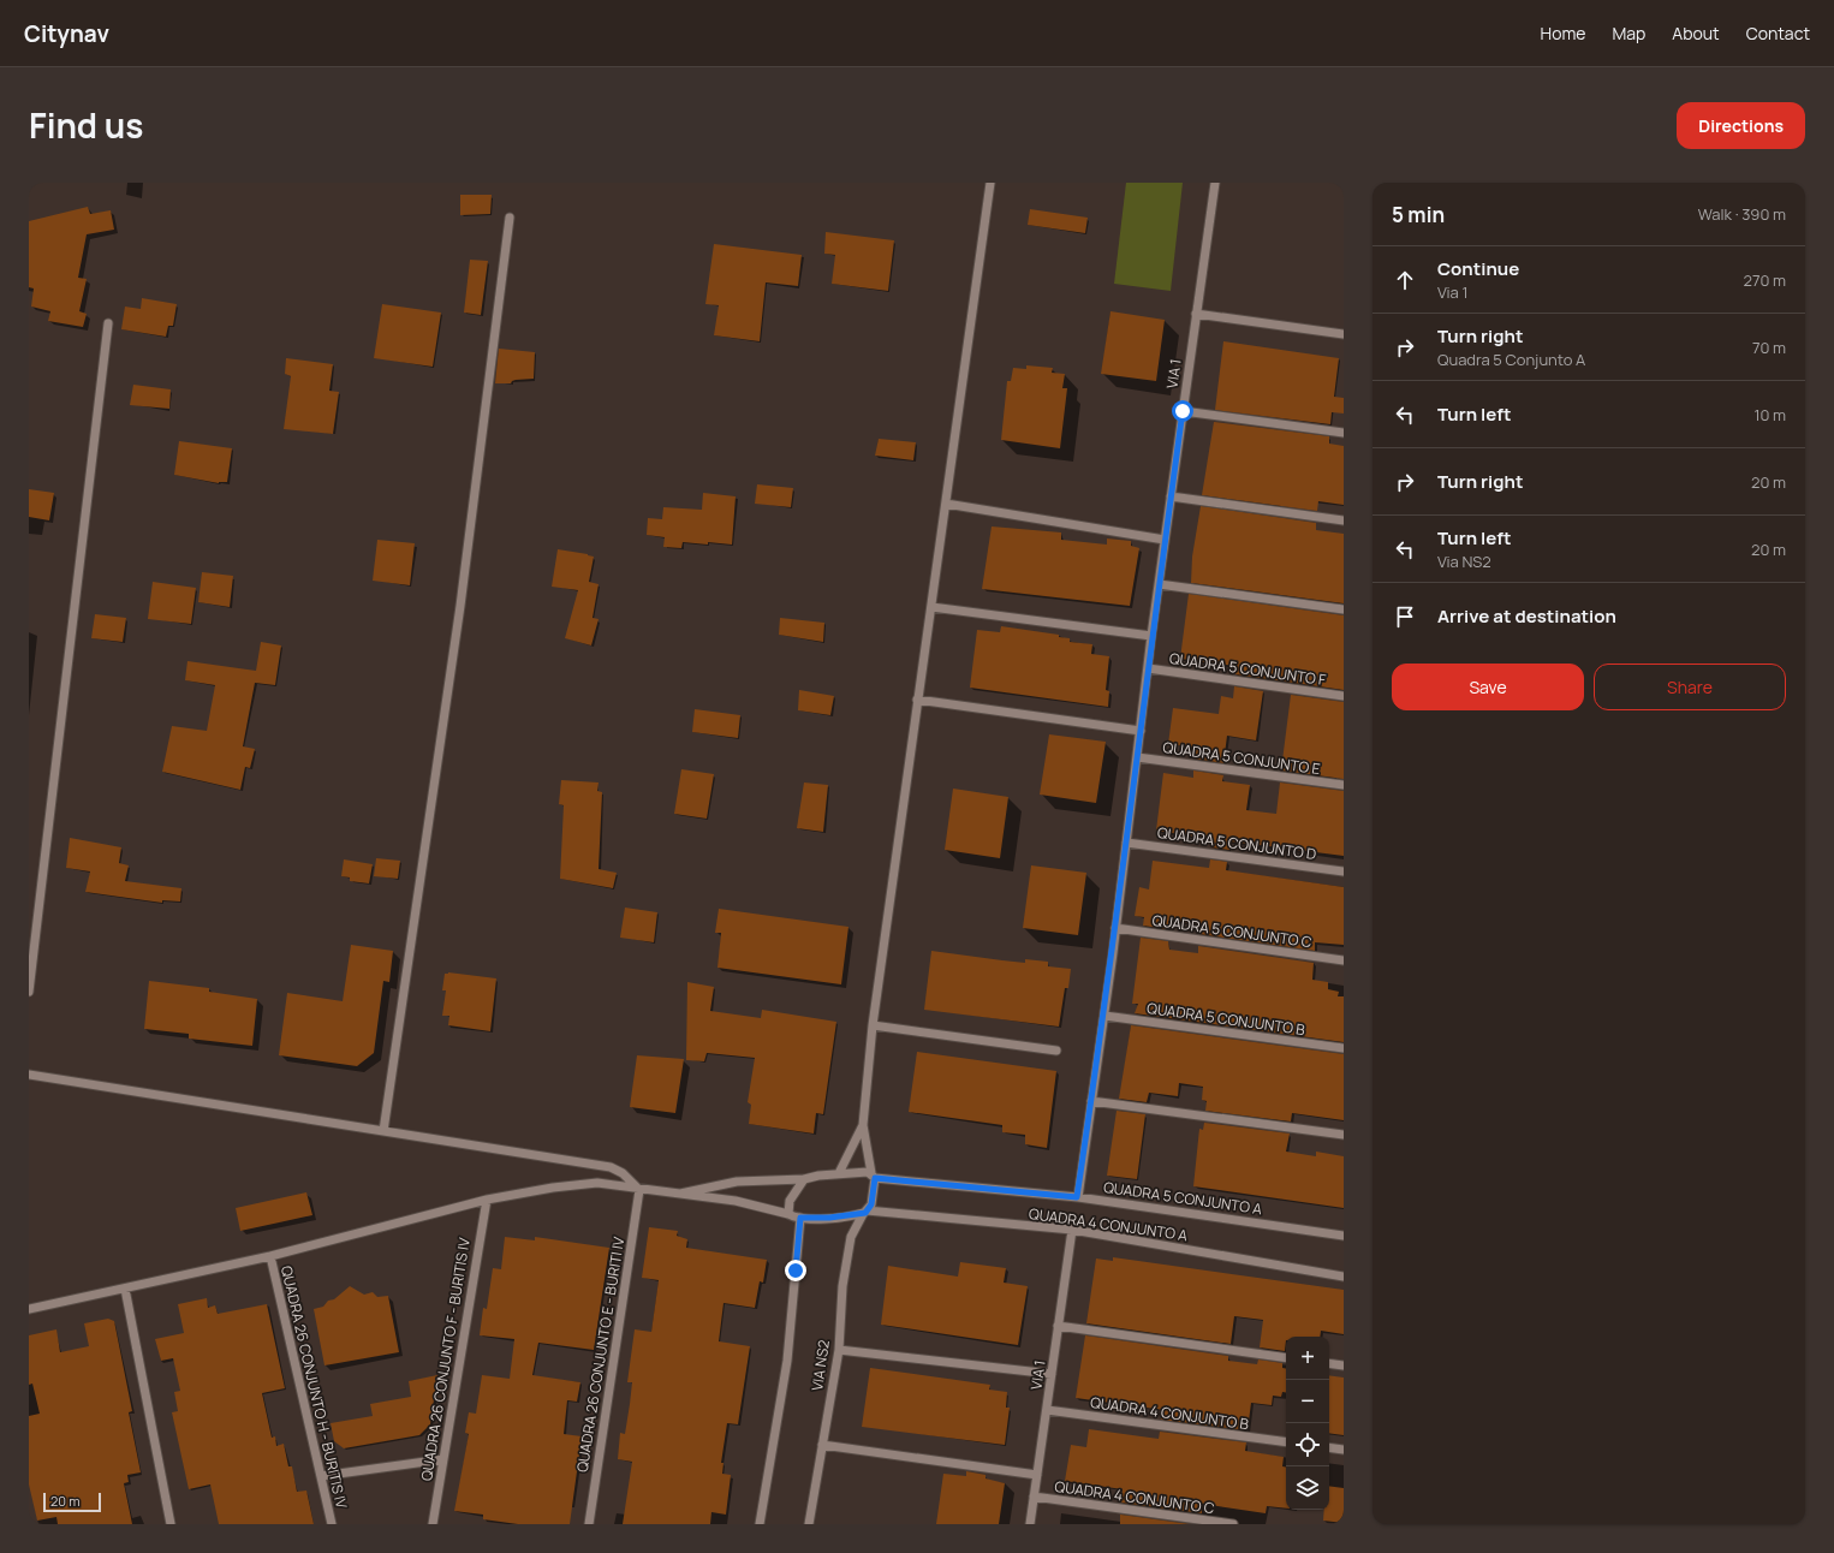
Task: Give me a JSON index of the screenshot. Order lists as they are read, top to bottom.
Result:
{
  "streets": {
    "street": [
      "VIA 1",
      "QUADRA 5 CONJUNTO F",
      "QUADRA 5 CONJUNTO E",
      "QUADRA 5 CONJUNTO D",
      "QUADRA 5 CONJUNTO C",
      "QUADRA 5 CONJUNTO B",
      "QUADRA 5 CONJUNTO A",
      "QUADRA 4 CONJUNTO A",
      "QUADRA 26 CONJUNTO E - BURITI IV",
      "QUADRA 26 CONJUNTO F - BURITIS IV",
      "VIA NS2",
      "QUADRA 26 CONJUNTO H - BURITIS IV",
      "QUADRA 4 CONJUNTO B",
      "QUADRA 4 CONJUNTO C"
    ]
  },
  "crossings": [
    ["VIA 1", "QUADRA 5 CONJUNTO F"],
    ["VIA 1", "QUADRA 5 CONJUNTO E"],
    ["VIA 1", "QUADRA 5 CONJUNTO D"],
    ["VIA 1", "QUADRA 5 CONJUNTO C"],
    ["VIA 1", "QUADRA 5 CONJUNTO B"],
    ["VIA 1", "QUADRA 5 CONJUNTO A"],
    ["VIA 1", "QUADRA 4 CONJUNTO A"],
    ["VIA 1", "QUADRA 4 CONJUNTO B"],
    ["VIA 1", "QUADRA 4 CONJUNTO C"],
    ["QUADRA 5 CONJUNTO A", "QUADRA 4 CONJUNTO A"],
    ["QUADRA 5 CONJUNTO A", "VIA NS2"],
    ["QUADRA 4 CONJUNTO A", "QUADRA 26 CONJUNTO E - BURITI IV"],
    ["QUADRA 4 CONJUNTO A", "QUADRA 26 CONJUNTO F - BURITIS IV"],
    ["QUADRA 4 CONJUNTO A", "VIA NS2"],
    ["QUADRA 4 CONJUNTO A", "QUADRA 26 CONJUNTO H - BURITIS IV"]
  ],
  "scale_bar": "20 m",
  "page": {
    "header": "Citynav",
    "nav": [
      "Home",
      "Map",
      "About",
      "Contact"
    ],
    "title": "Find us",
    "buttons": [
      "Directions",
      ["Save", "Share"]
    ],
    "heading": ["5 min", "Walk · 390 m"],
    "list": [
      ["Continue", "Via 1", "270 m"],
      ["Turn right", "Quadra 5 Conjunto A", "70 m"],
      ["Turn left", "10 m"],
      ["Turn right", "20 m"],
      ["Turn left", "Via NS2", "20 m"],
      "Arrive at destination"
    ],
    "map_buttons": ["+", "−"],
    "scale": "20 m"
  }
}
